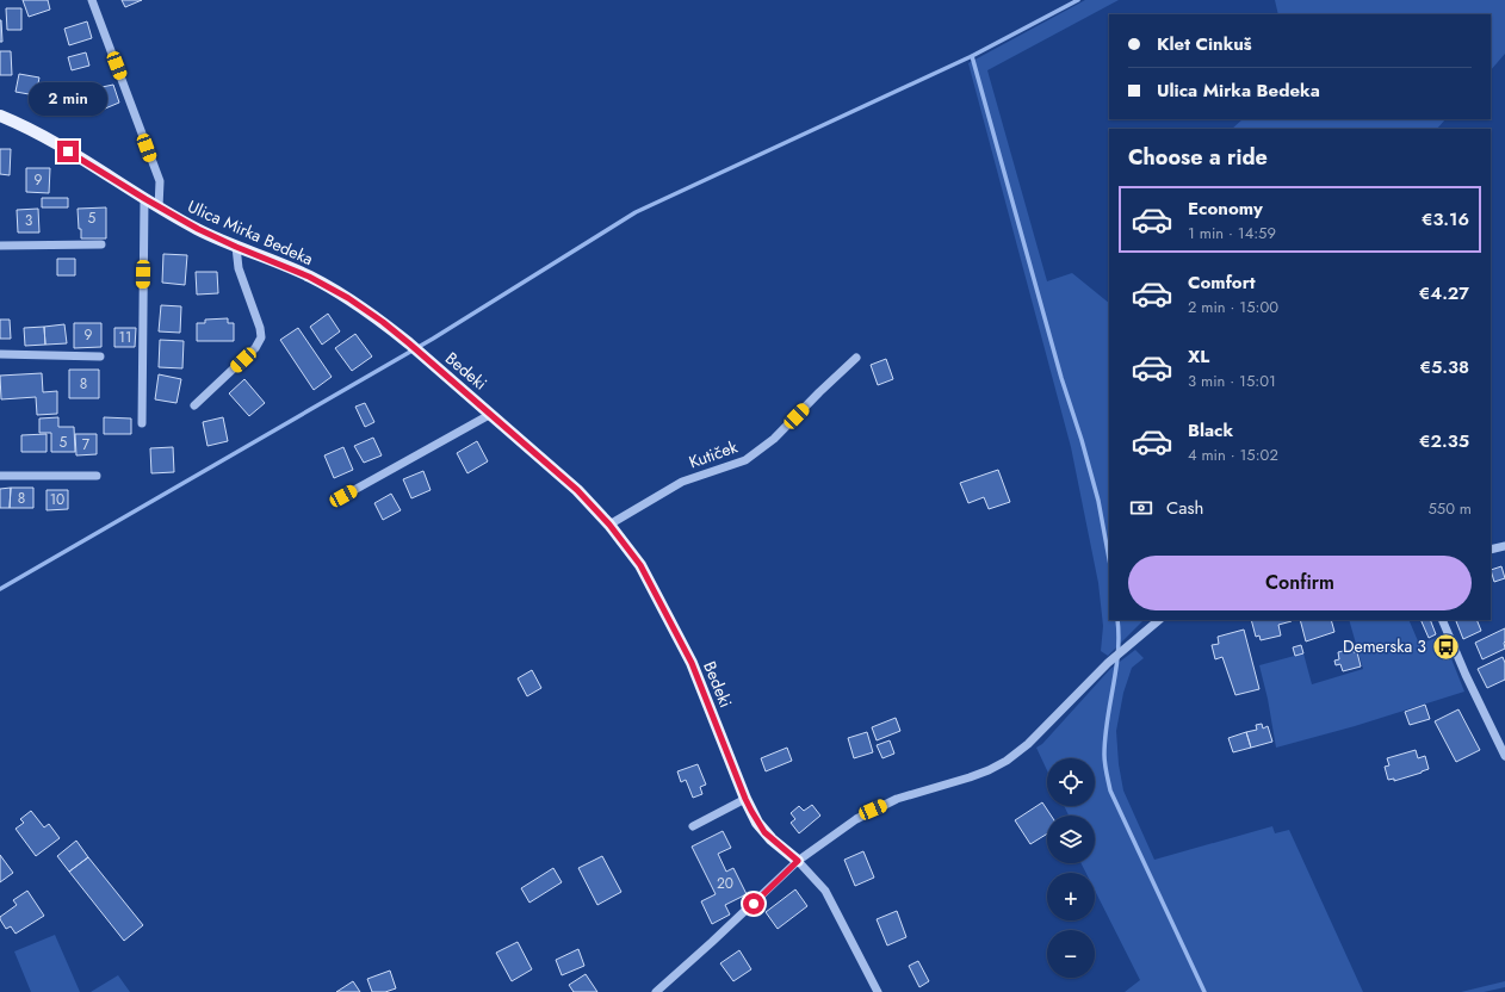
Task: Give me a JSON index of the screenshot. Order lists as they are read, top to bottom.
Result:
{
  "streets": {
    "main road": ["Ulica Mirka Bedeka", "Bedeki"],
    "street": ["Kutiček"]
  },
  "crossings": [
    ["Ulica Mirka Bedeka", "Bedeki"],
    ["Bedeki", "Kutiček"]
  ],
  "places": {
    "bus stop": ["Demerska 3"]
  },
  "house_numbers": [
    "9",
    "5",
    "3",
    "9",
    "11",
    "8",
    "5",
    "7",
    "8",
    "10",
    "20"
  ],
  "page": {
    "banner": ["Klet Cinkuš", "Ulica Mirka Bedeka"],
    "bubble": "2 min",
    "heading": "Choose a ride",
    "list": [
      {
        "name": "Economy",
        "note": "1 min · 14:59",
        "value": "€3.16"
      },
      {
        "name": "Comfort",
        "note": "2 min · 15:00",
        "value": "€4.27"
      },
      {
        "name": "XL",
        "note": "3 min · 15:01",
        "value": "€5.38"
      },
      {
        "name": "Black",
        "note": "4 min · 15:02",
        "value": "€2.35"
      }
    ],
    "pay": ["Cash", "550 m"],
    "buttons": "Confirm",
    "map_buttons": ["+", "−"]
  }
}
